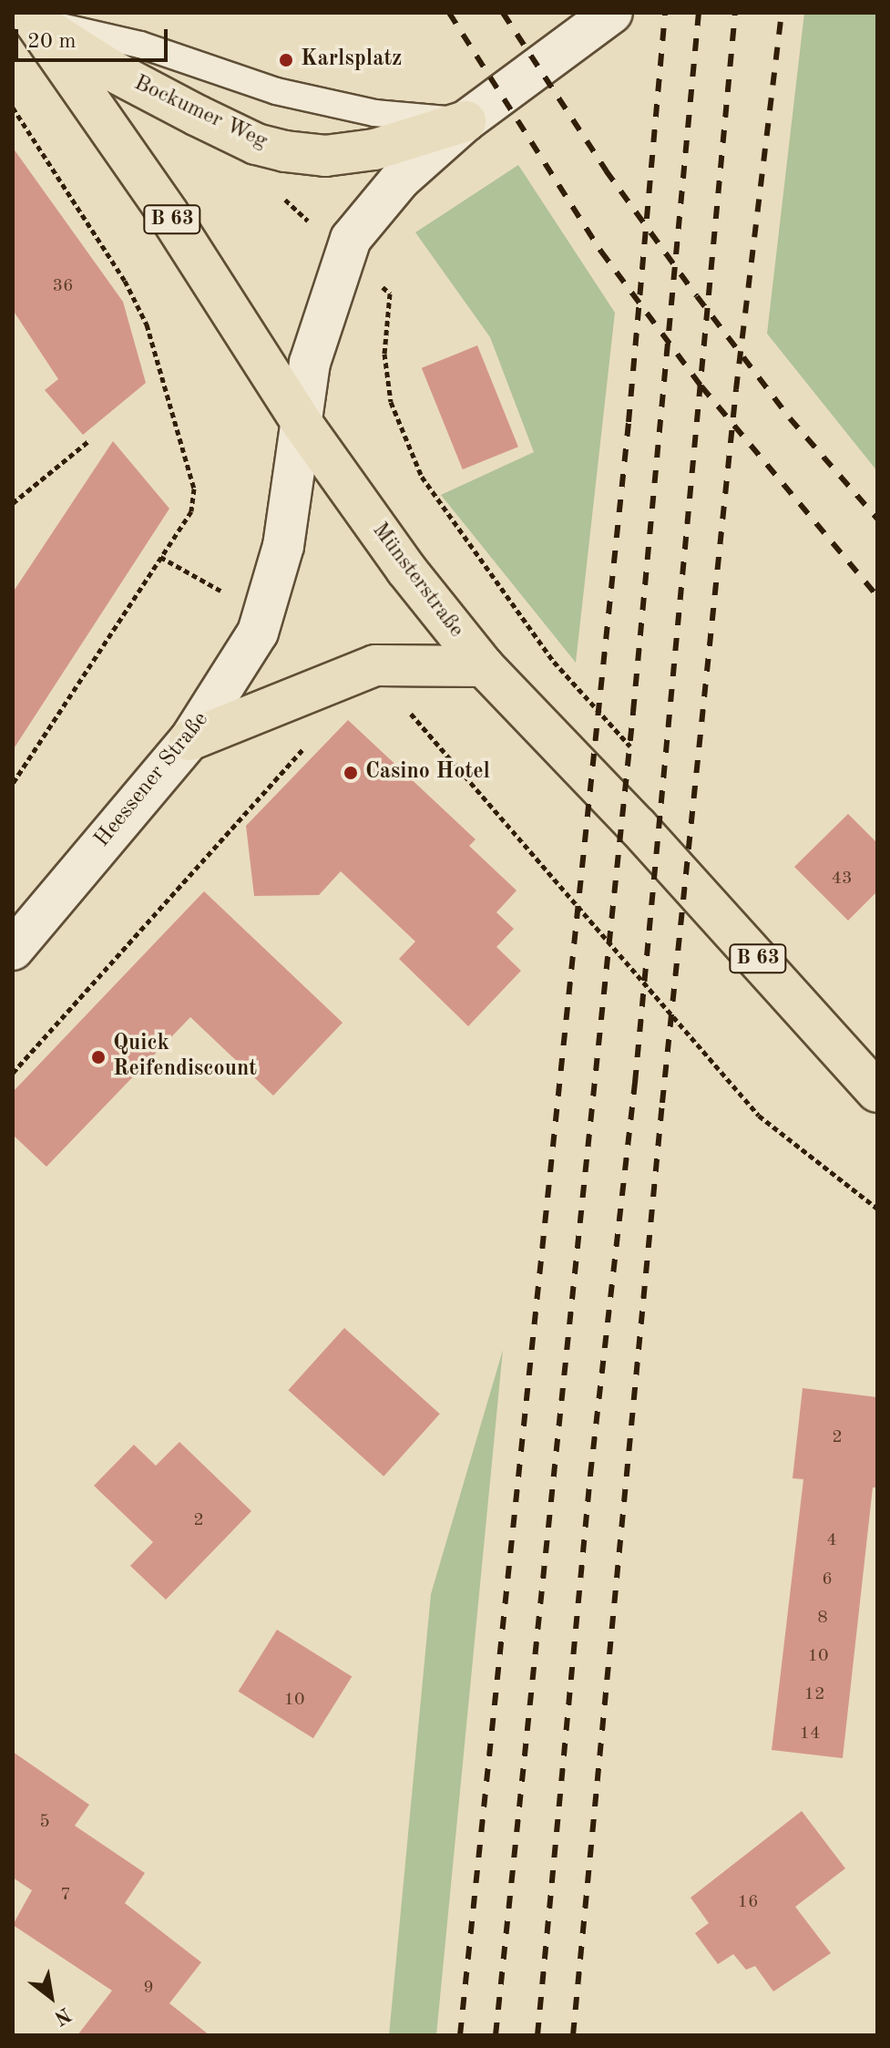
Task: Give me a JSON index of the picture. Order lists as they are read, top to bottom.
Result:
{
  "streets": {
    "main road": [
      "Bockumer Weg",
      "B 63",
      "Münsterstraße",
      "Heessener Straße"
    ]
  },
  "crossings": [
    ["Bockumer Weg", "Münsterstraße"],
    ["Bockumer Weg", "Heessener Straße"],
    ["Münsterstraße", "Heessener Straße"]
  ],
  "places": ["Karlsplatz", "Casino Hotel", "Quick Reifendiscount"],
  "house_numbers": [
    "36",
    "43",
    "2",
    "2",
    "4",
    "6",
    "8",
    "10",
    "12",
    "10",
    "14",
    "5",
    "7",
    "16",
    "9"
  ],
  "scale_bar": "20 m",
  "north": "bottom right"
}
